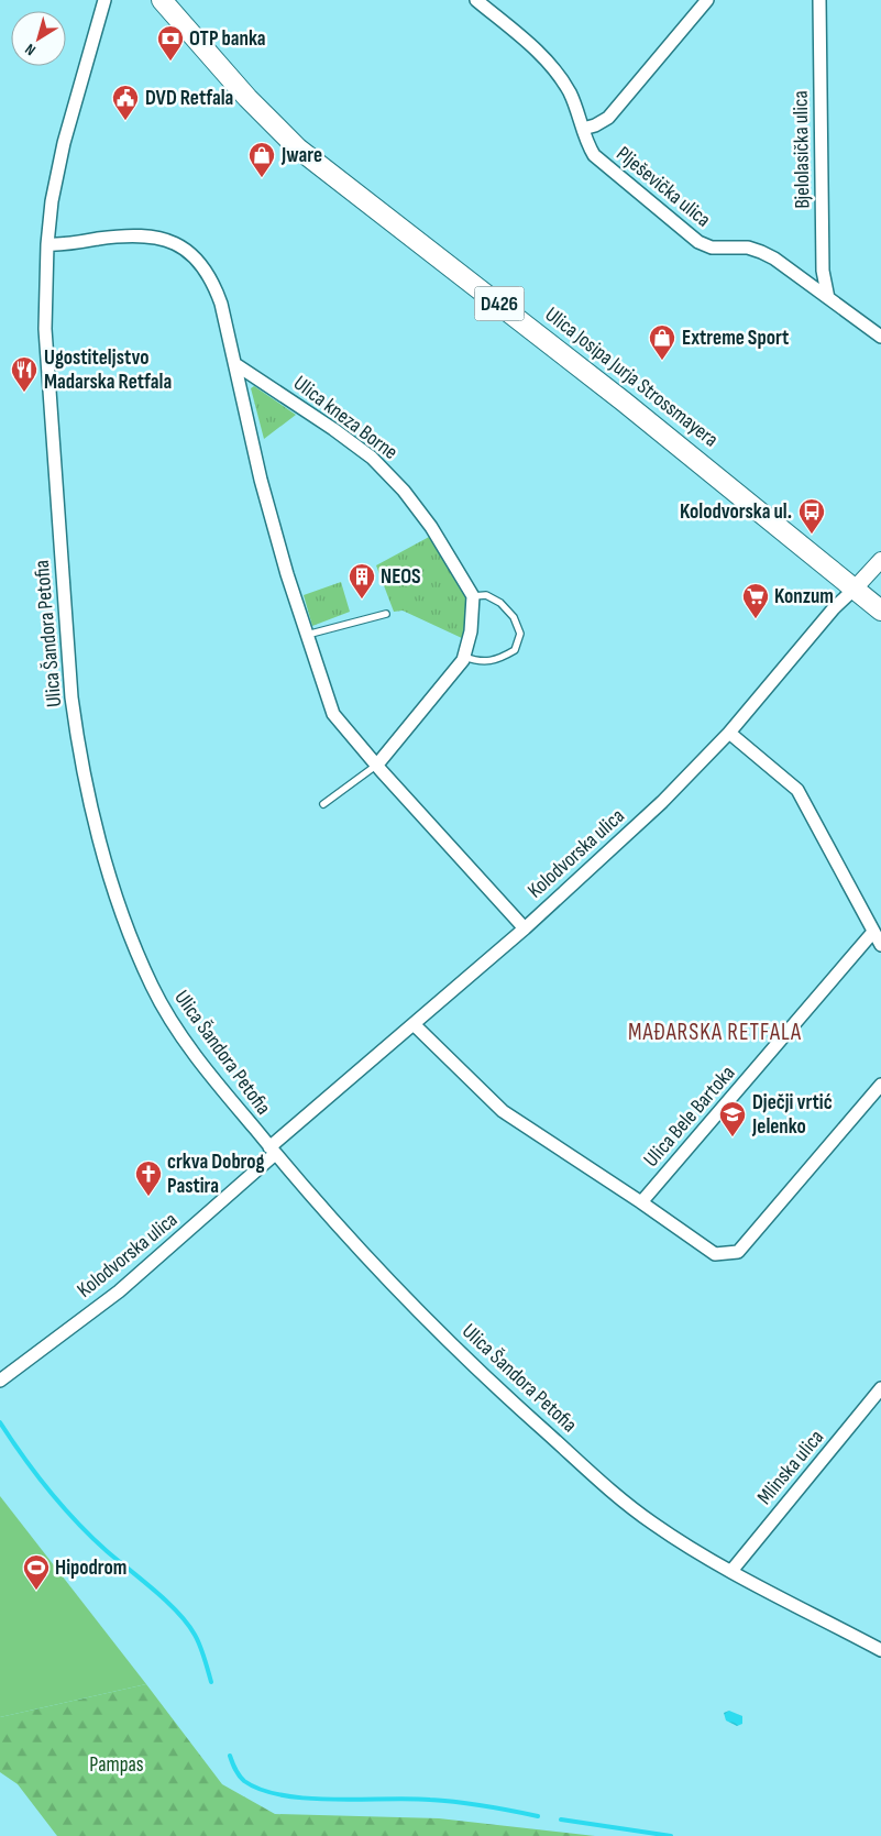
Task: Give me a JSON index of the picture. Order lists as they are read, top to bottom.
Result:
{
  "streets": {
    "main road": ["D426", "Ulica Josipa Jurja Strossmayera"],
    "street": [
      "Bjelolasička ulica",
      "Plješevička ulica",
      "Ulica kneza Borne",
      "Ulica Šandora Petofia",
      "Kolodvorska ulica",
      "Ulica Bele Bartoka",
      "Mlinska ulica"
    ]
  },
  "crossings": [
    ["Bjelolasička ulica", "Plješevička ulica"],
    ["Ulica Josipa Jurja Strossmayera", "Kolodvorska ulica"],
    ["Ulica Šandora Petofia", "Kolodvorska ulica"],
    ["Ulica Šandora Petofia", "Mlinska ulica"]
  ],
  "districts": ["MAĐARSKA RETFALA"],
  "parks": ["Pampas"],
  "places": {
    "bank": ["OTP banka"],
    "public building": ["DVD Retfala"],
    "shop": ["Jware", "Extreme Sport"],
    "restaurant": ["Ugostiteljstvo Madarska Retfala"],
    "bus stop": ["Kolodvorska ul."],
    "building": ["NEOS"],
    "supermarket": ["Konzum"],
    "school or university": ["Dječji vrtić Jelenko"],
    "church": ["crkva Dobrog Pastira"],
    "sports": ["Hipodrom"]
  },
  "north": "bottom left"
}
